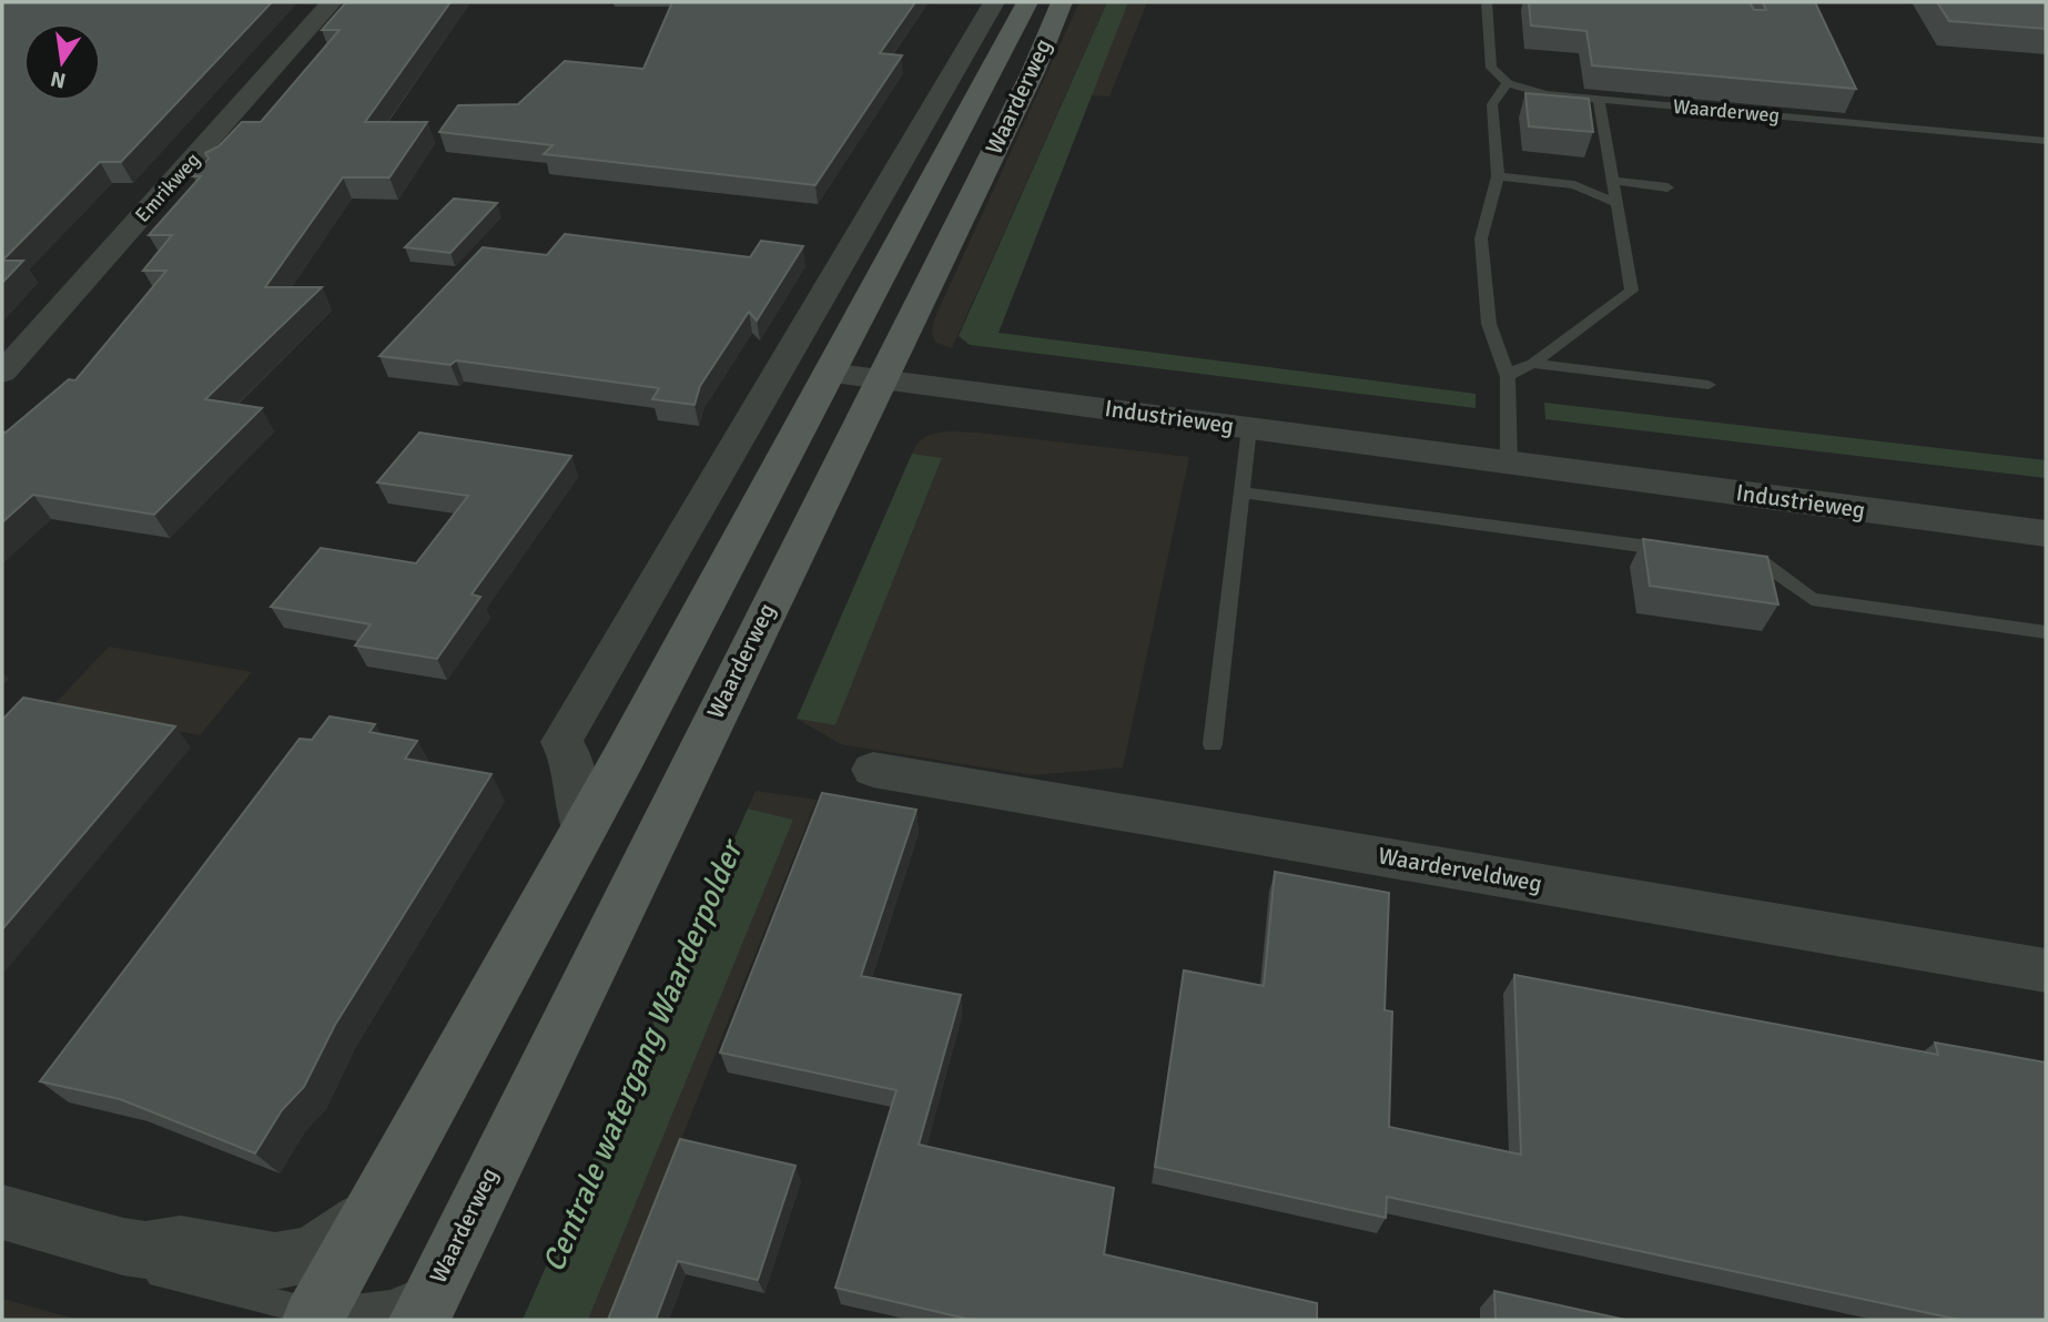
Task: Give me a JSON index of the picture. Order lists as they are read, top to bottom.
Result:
{
  "streets": {
    "main road": ["Waarderweg"],
    "street": ["Emrikweg", "Industrieweg", "Waarderveldweg"]
  },
  "crossings": [
    ["Waarderweg", "Industrieweg"]
  ],
  "water": ["Centrale watergang Waarderpolder"],
  "north": "bottom"
}
